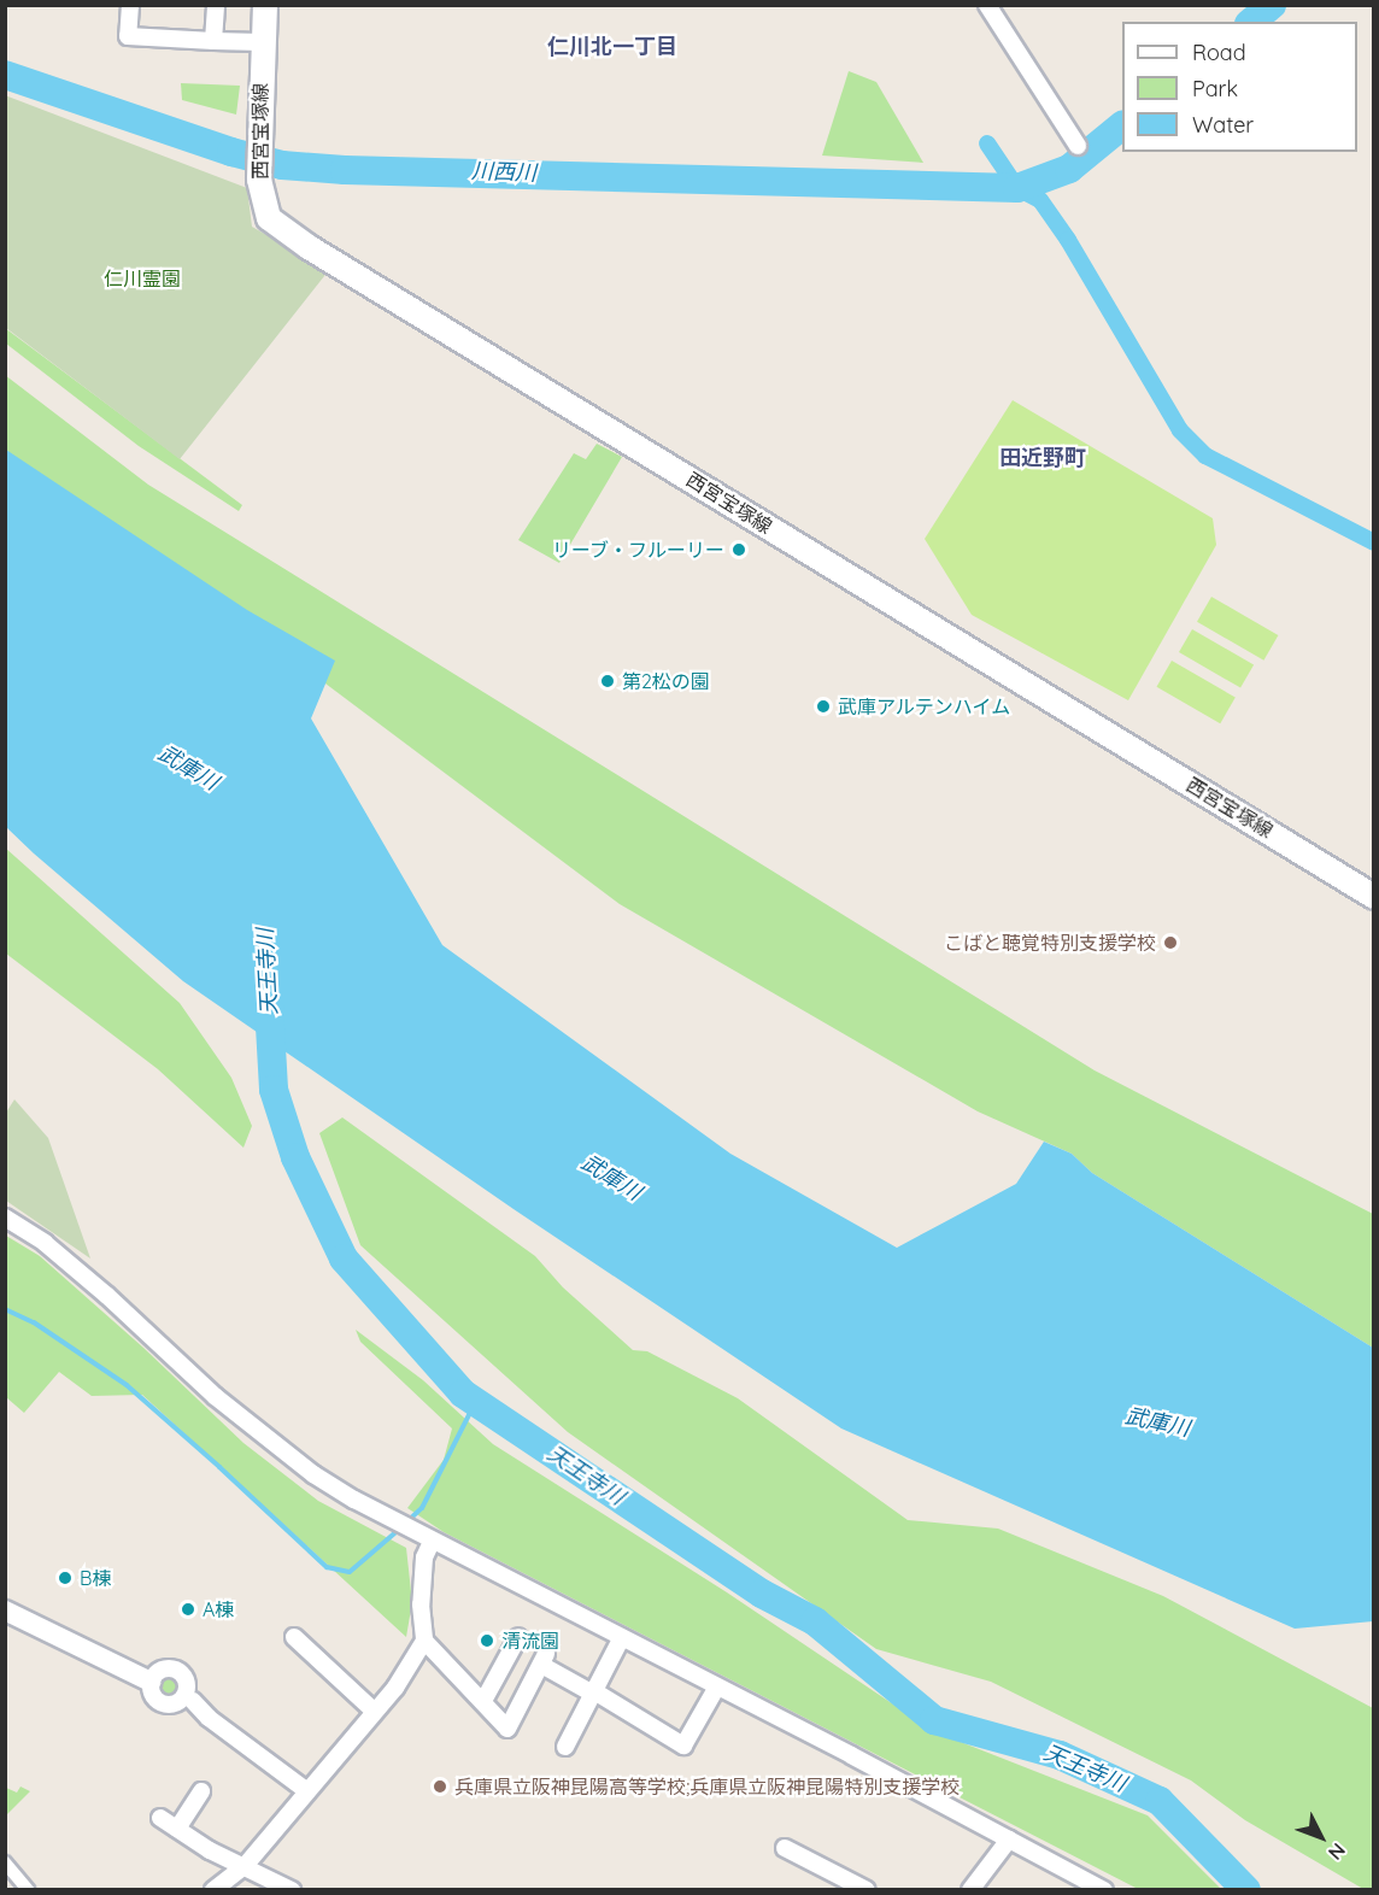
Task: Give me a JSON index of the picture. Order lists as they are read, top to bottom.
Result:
{
  "streets": {
    "main road": ["西宮宝塚線"]
  },
  "districts": ["仁川北一丁目", "田近野町"],
  "water": ["川西川", "武庫川", "天王寺川"],
  "parks": ["仁川霊園"],
  "places": [
    "リーブ・フルーリー",
    "第2松の園",
    "武庫アルテンハイム",
    "こばと聴覚特別支援学校",
    "B棟",
    "A棟",
    "清流園",
    "兵庫県立阪神昆陽高等学校;兵庫県立阪神昆陽特別支援学校"
  ],
  "legend": ["Road", "Park", "Water"],
  "north": "bottom right"
}
